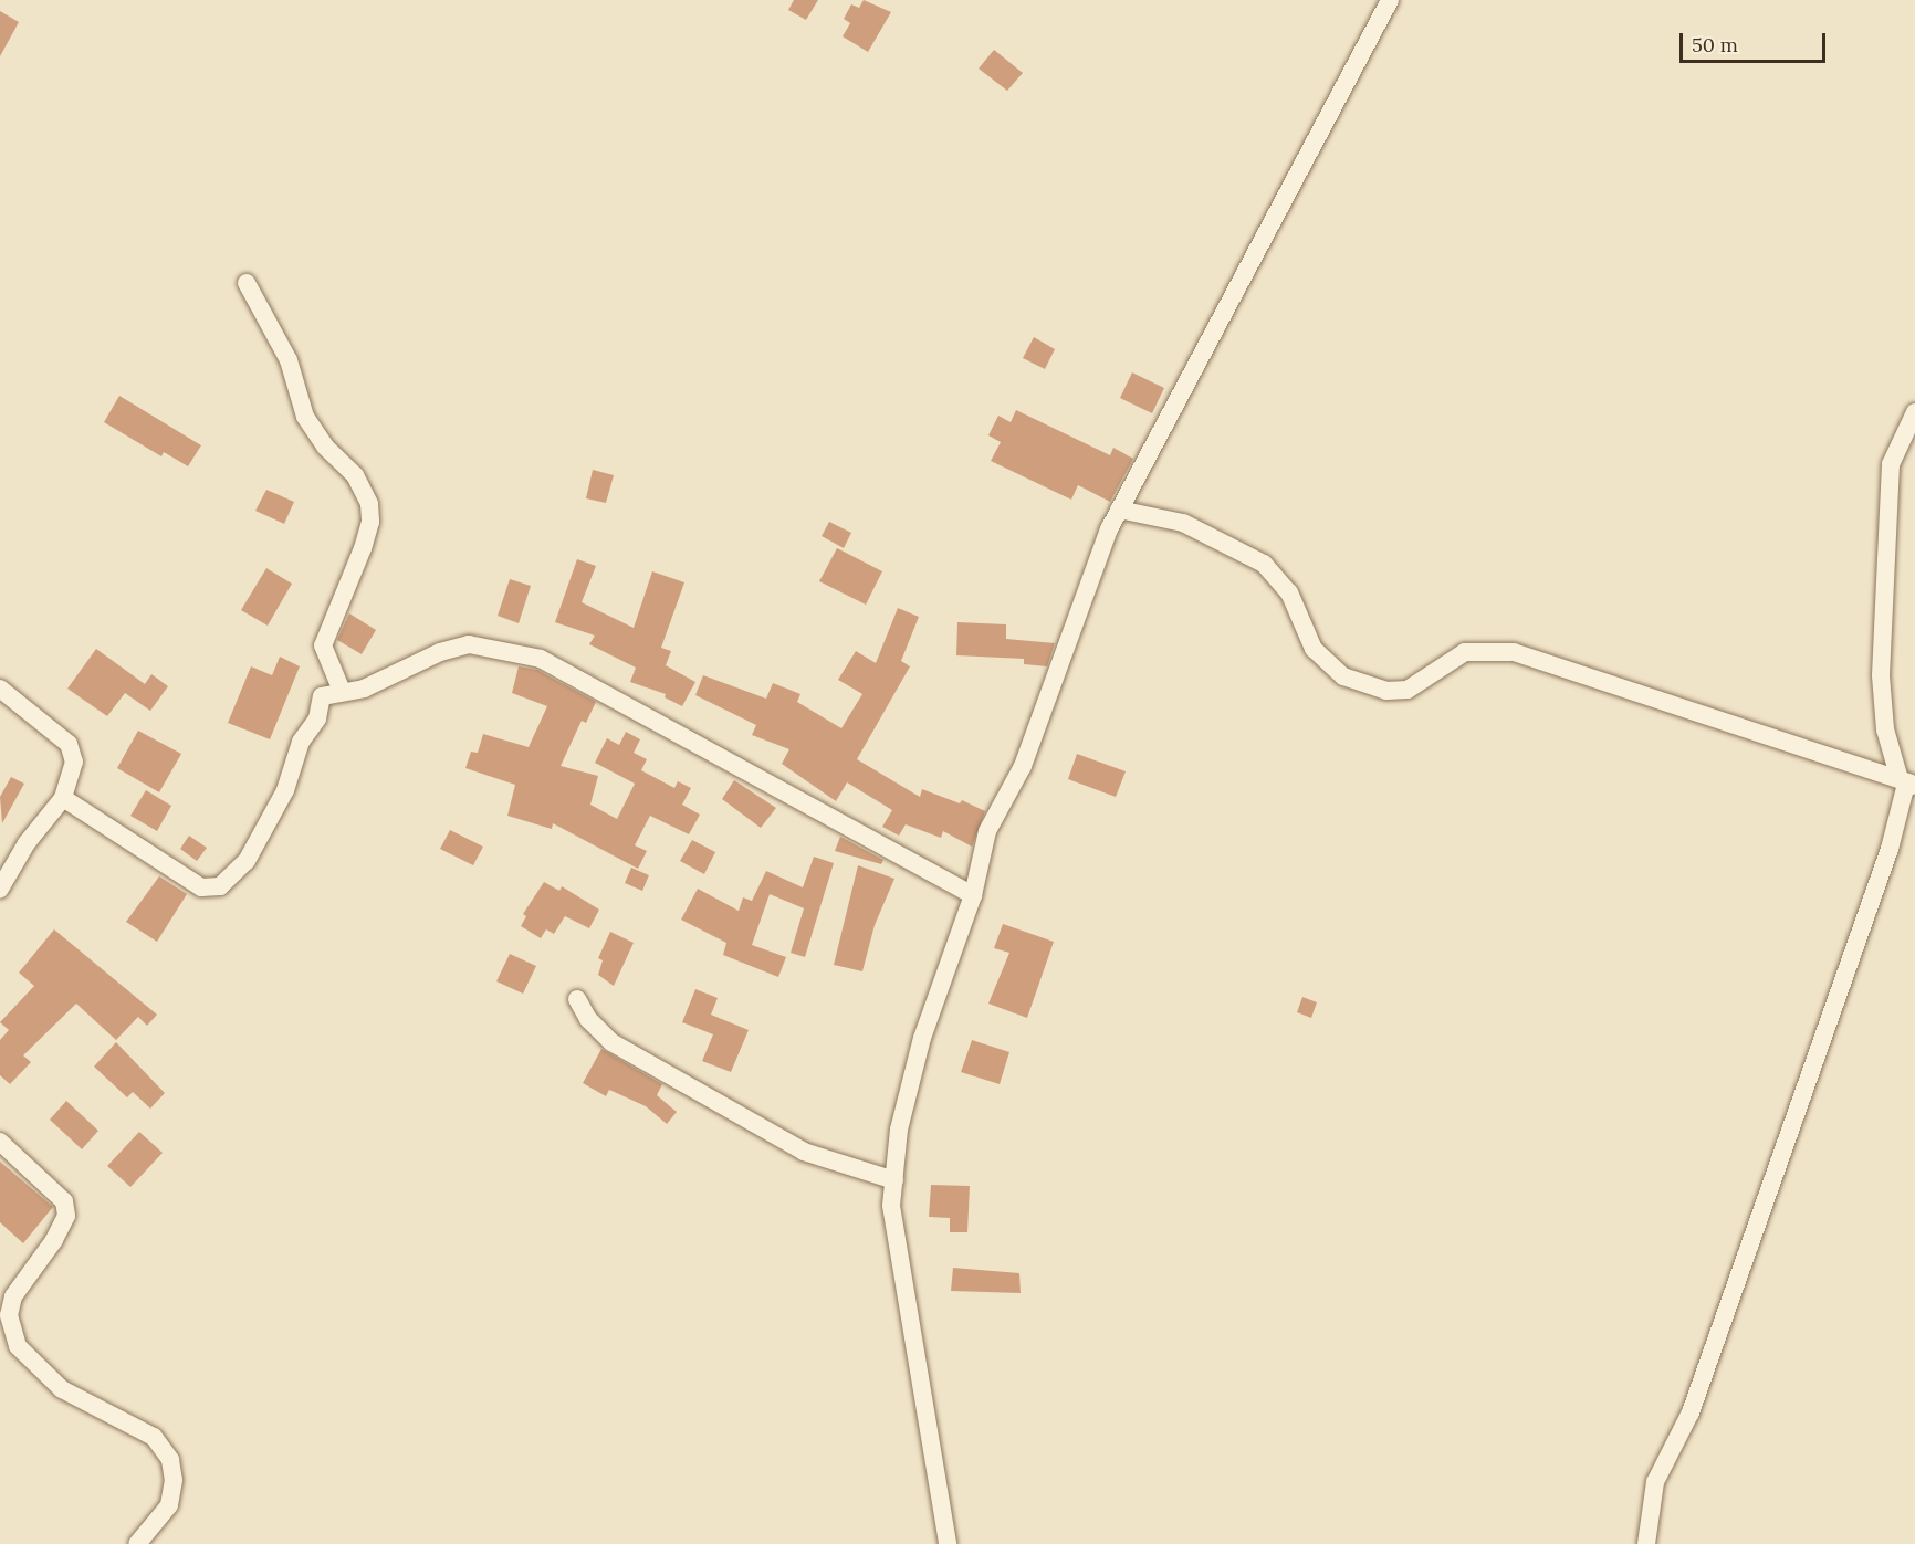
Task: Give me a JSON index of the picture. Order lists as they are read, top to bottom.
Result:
{
  "scale_bar": "50 m"
}
